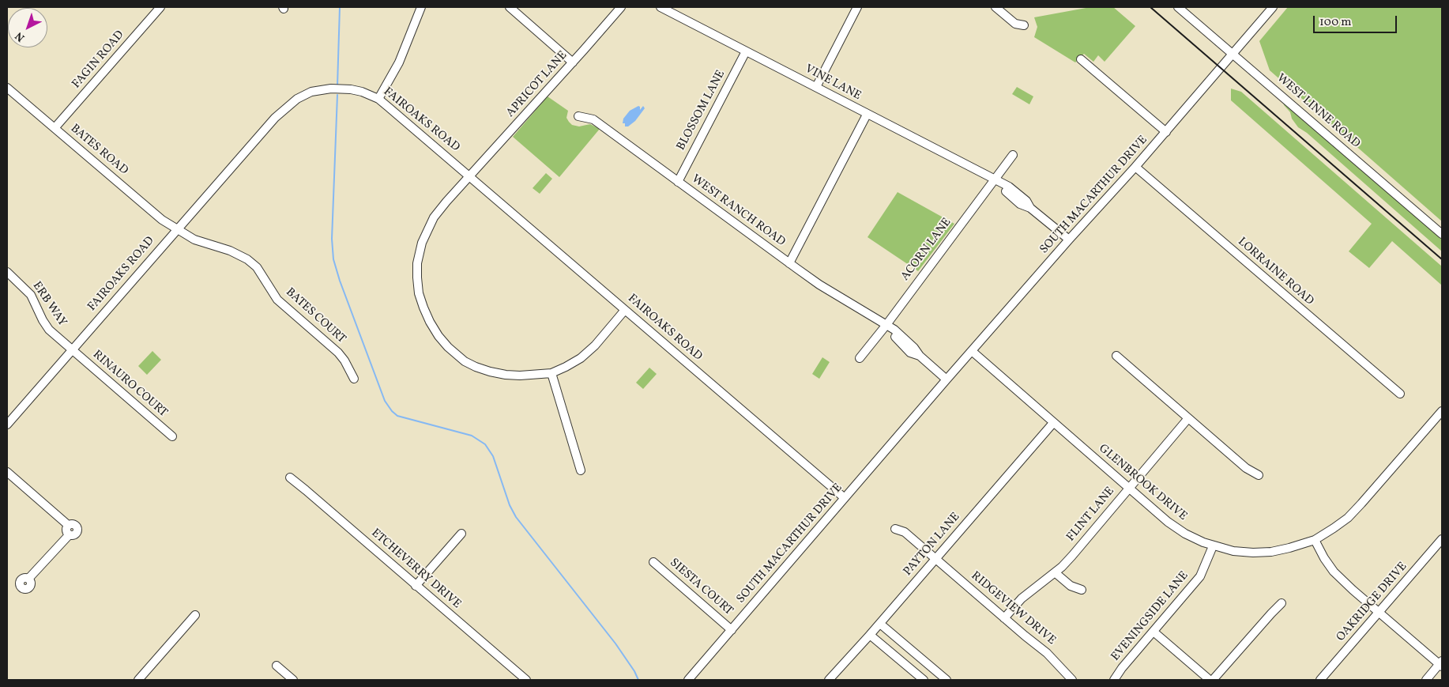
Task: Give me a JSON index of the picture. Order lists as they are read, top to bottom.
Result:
{
  "streets": {
    "street": [
      "FAGIN ROAD",
      "VINE LANE",
      "APRICOT LANE",
      "BLOSSOM LANE",
      "WEST LINNE ROAD",
      "FAIROAKS ROAD",
      "BATES ROAD",
      "SOUTH MACARTHUR DRIVE",
      "WEST RANCH ROAD",
      "ACORN LANE",
      "LORRAINE ROAD",
      "ERB WAY",
      "BATES COURT",
      "RINAURO COURT",
      "GLENBROOK DRIVE",
      "FLINT LANE",
      "PAYTON LANE",
      "ETCHEVERRY DRIVE",
      "SIESTA COURT",
      "OAKRIDGE DRIVE",
      "RIDGEVIEW DRIVE",
      "EVENINGSIDE LANE"
    ]
  },
  "crossings": [
    ["FAGIN ROAD", "BATES ROAD"],
    ["VINE LANE", "BLOSSOM LANE"],
    ["VINE LANE", "SOUTH MACARTHUR DRIVE"],
    ["VINE LANE", "ACORN LANE"],
    ["APRICOT LANE", "FAIROAKS ROAD"],
    ["BLOSSOM LANE", "WEST RANCH ROAD"],
    ["WEST LINNE ROAD", "SOUTH MACARTHUR DRIVE"],
    ["FAIROAKS ROAD", "BATES ROAD"],
    ["FAIROAKS ROAD", "SOUTH MACARTHUR DRIVE"],
    ["FAIROAKS ROAD", "ERB WAY"],
    ["FAIROAKS ROAD", "BATES COURT"],
    ["FAIROAKS ROAD", "RINAURO COURT"],
    ["BATES ROAD", "BATES COURT"],
    ["SOUTH MACARTHUR DRIVE", "WEST RANCH ROAD"],
    ["SOUTH MACARTHUR DRIVE", "LORRAINE ROAD"],
    ["SOUTH MACARTHUR DRIVE", "GLENBROOK DRIVE"],
    ["SOUTH MACARTHUR DRIVE", "SIESTA COURT"],
    ["WEST RANCH ROAD", "ACORN LANE"],
    ["ERB WAY", "RINAURO COURT"],
    ["GLENBROOK DRIVE", "FLINT LANE"],
    ["GLENBROOK DRIVE", "PAYTON LANE"],
    ["GLENBROOK DRIVE", "EVENINGSIDE LANE"],
    ["FLINT LANE", "RIDGEVIEW DRIVE"],
    ["PAYTON LANE", "RIDGEVIEW DRIVE"]
  ],
  "scale_bar": "100 m",
  "north": "bottom left"
}
